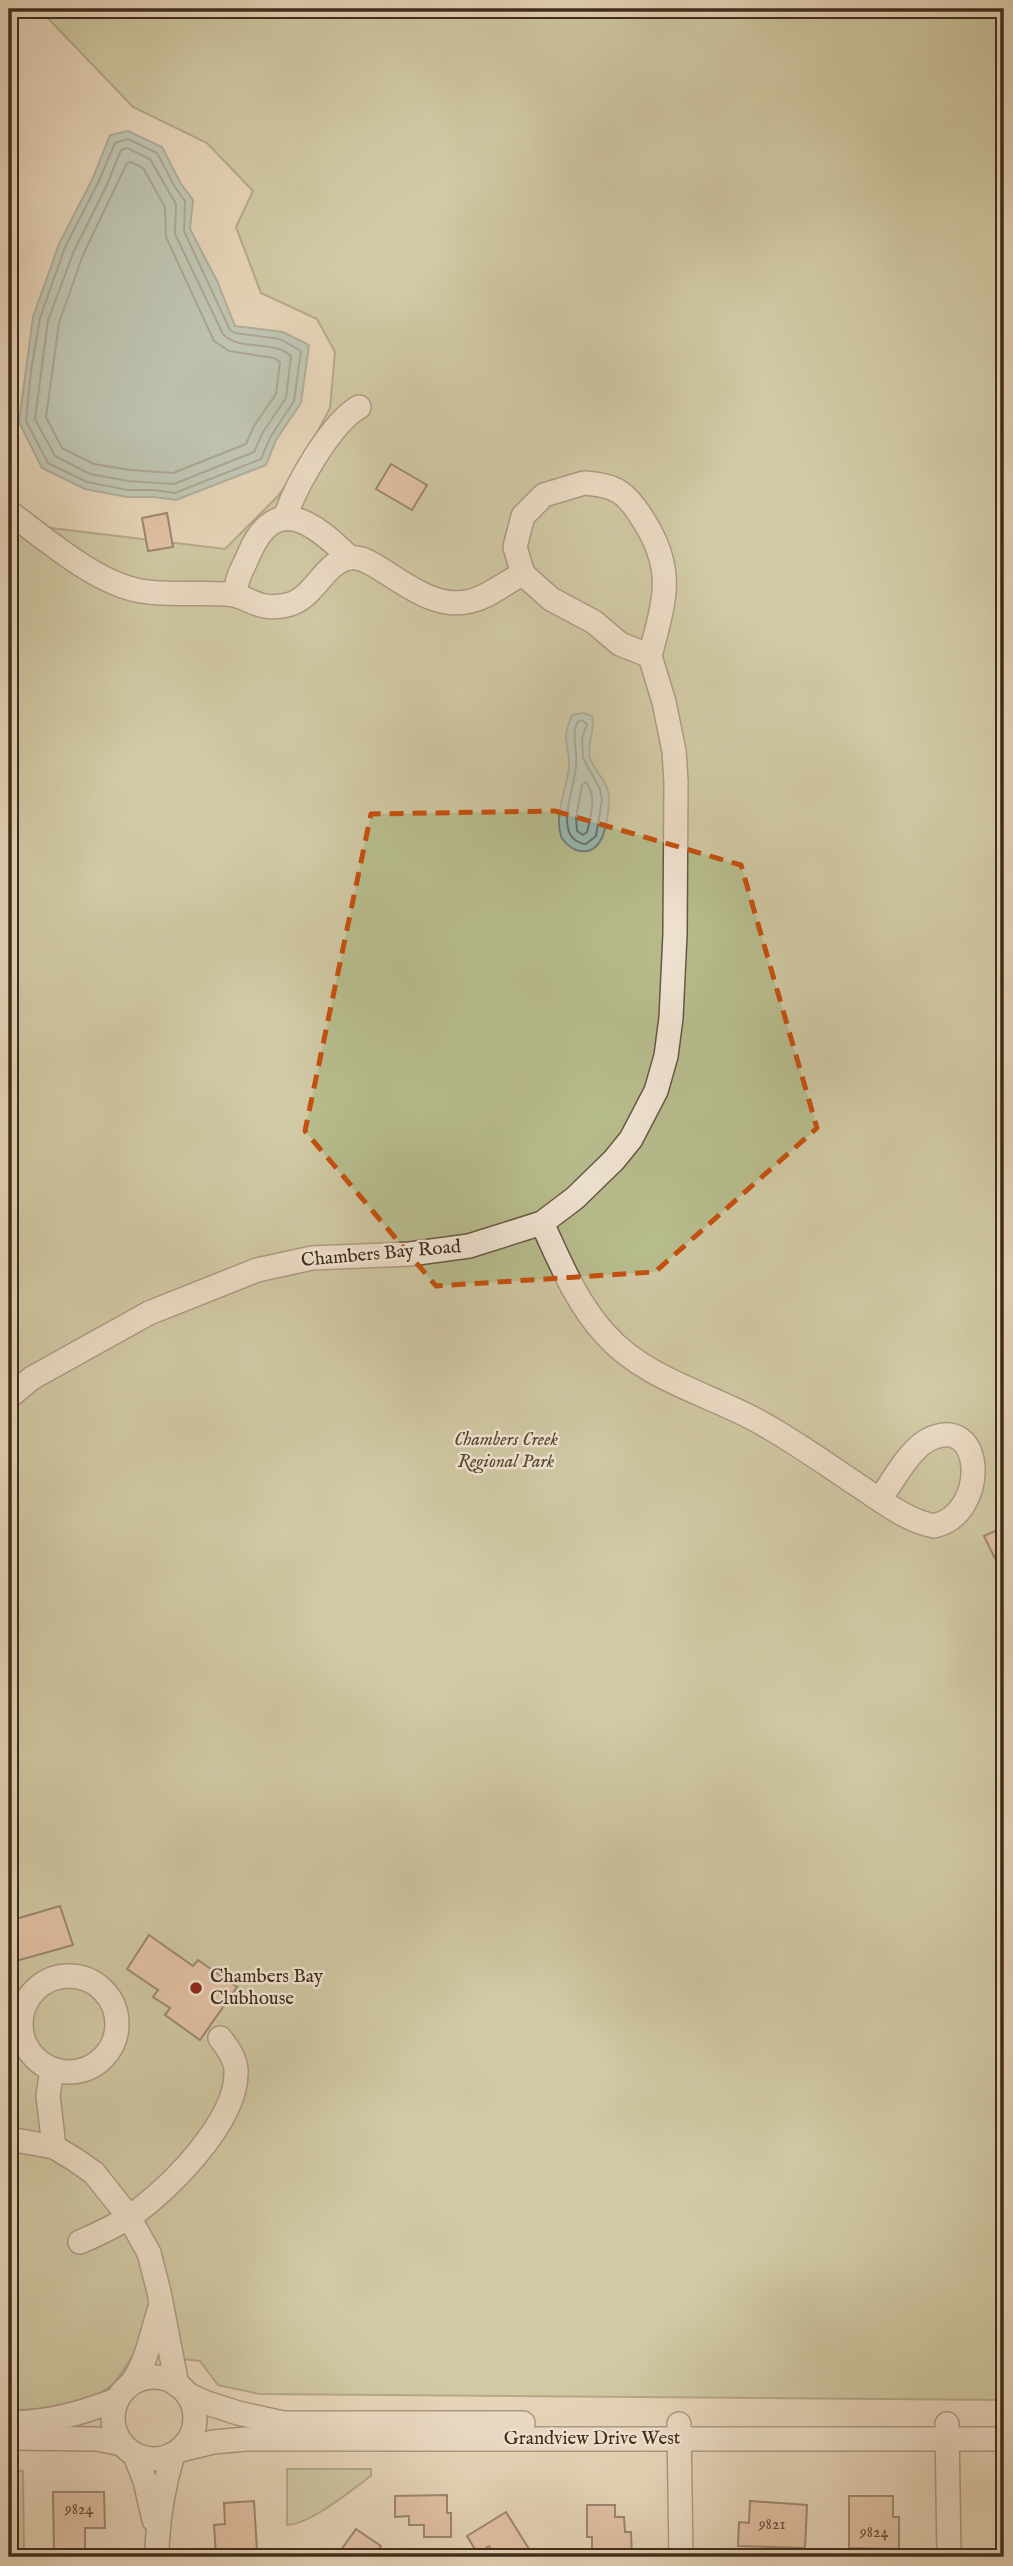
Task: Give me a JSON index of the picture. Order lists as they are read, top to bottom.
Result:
{
  "streets": {
    "street": ["Chambers Bay Road", "Grandview Drive West"]
  },
  "parks": ["Chambers Creek Regional Park"],
  "places": ["Chambers Bay Clubhouse"],
  "house_numbers": ["9824", "9821", "9824"]
}
